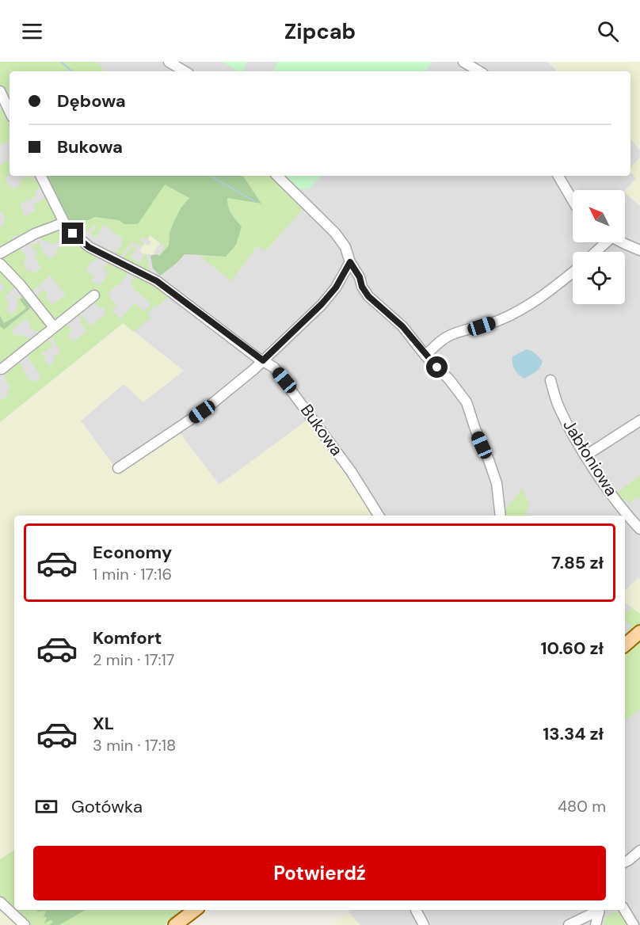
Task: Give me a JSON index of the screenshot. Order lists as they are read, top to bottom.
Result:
{
  "streets": {
    "street": ["Bukowa", "Jabłoniowa"]
  },
  "north": "top left",
  "page": {
    "header": "Zipcab",
    "banner": ["Dębowa", "Bukowa"],
    "list": [
      {
        "name": "Economy",
        "note": "1 min · 17:16",
        "value": "7.85 zł"
      },
      {
        "name": "Komfort",
        "note": "2 min · 17:17",
        "value": "10.60 zł"
      },
      {
        "name": "XL",
        "note": "3 min · 17:18",
        "value": "13.34 zł"
      }
    ],
    "pay": ["Gotówka", "480 m"],
    "buttons": "Potwierdź"
  }
}
